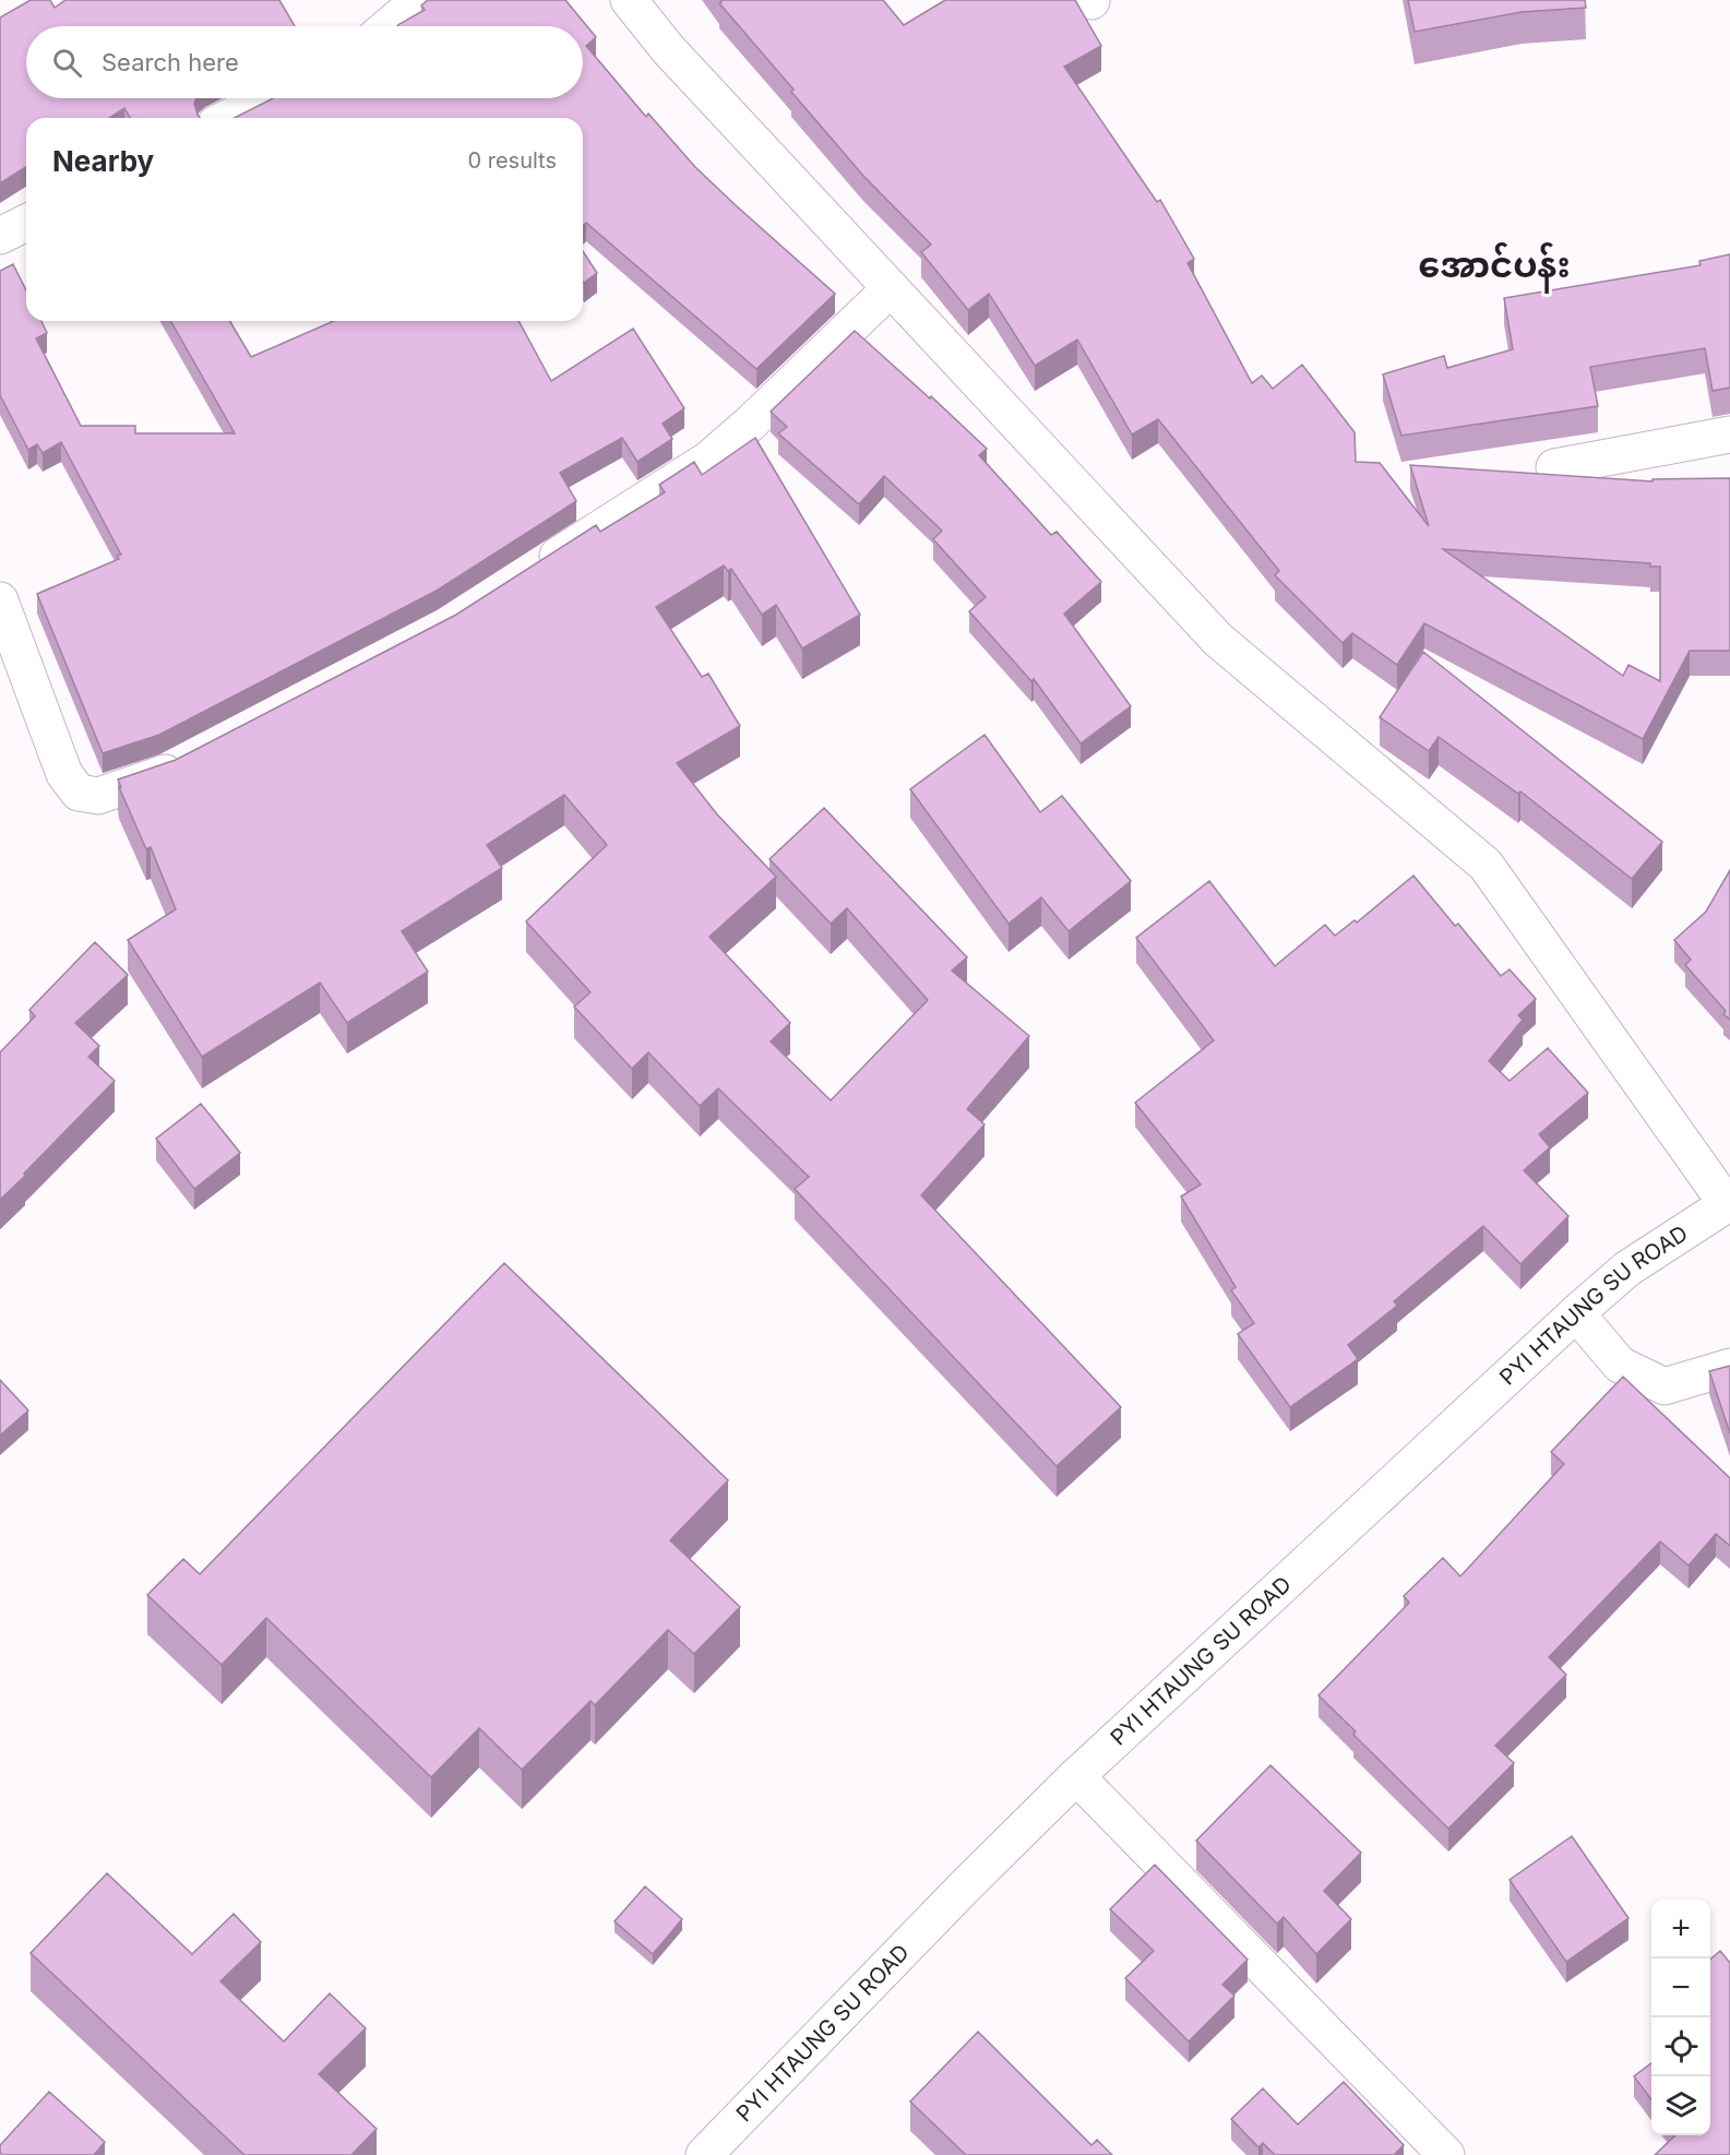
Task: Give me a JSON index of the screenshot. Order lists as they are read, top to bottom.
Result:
{
  "streets": {
    "main road": ["PYI HTAUNG SU ROAD"]
  },
  "districts": ["အောင်ပန်း"],
  "page": {
    "search": "Search here",
    "heading": ["Nearby", "0 results"],
    "map_buttons": ["+", "−"]
  }
}
